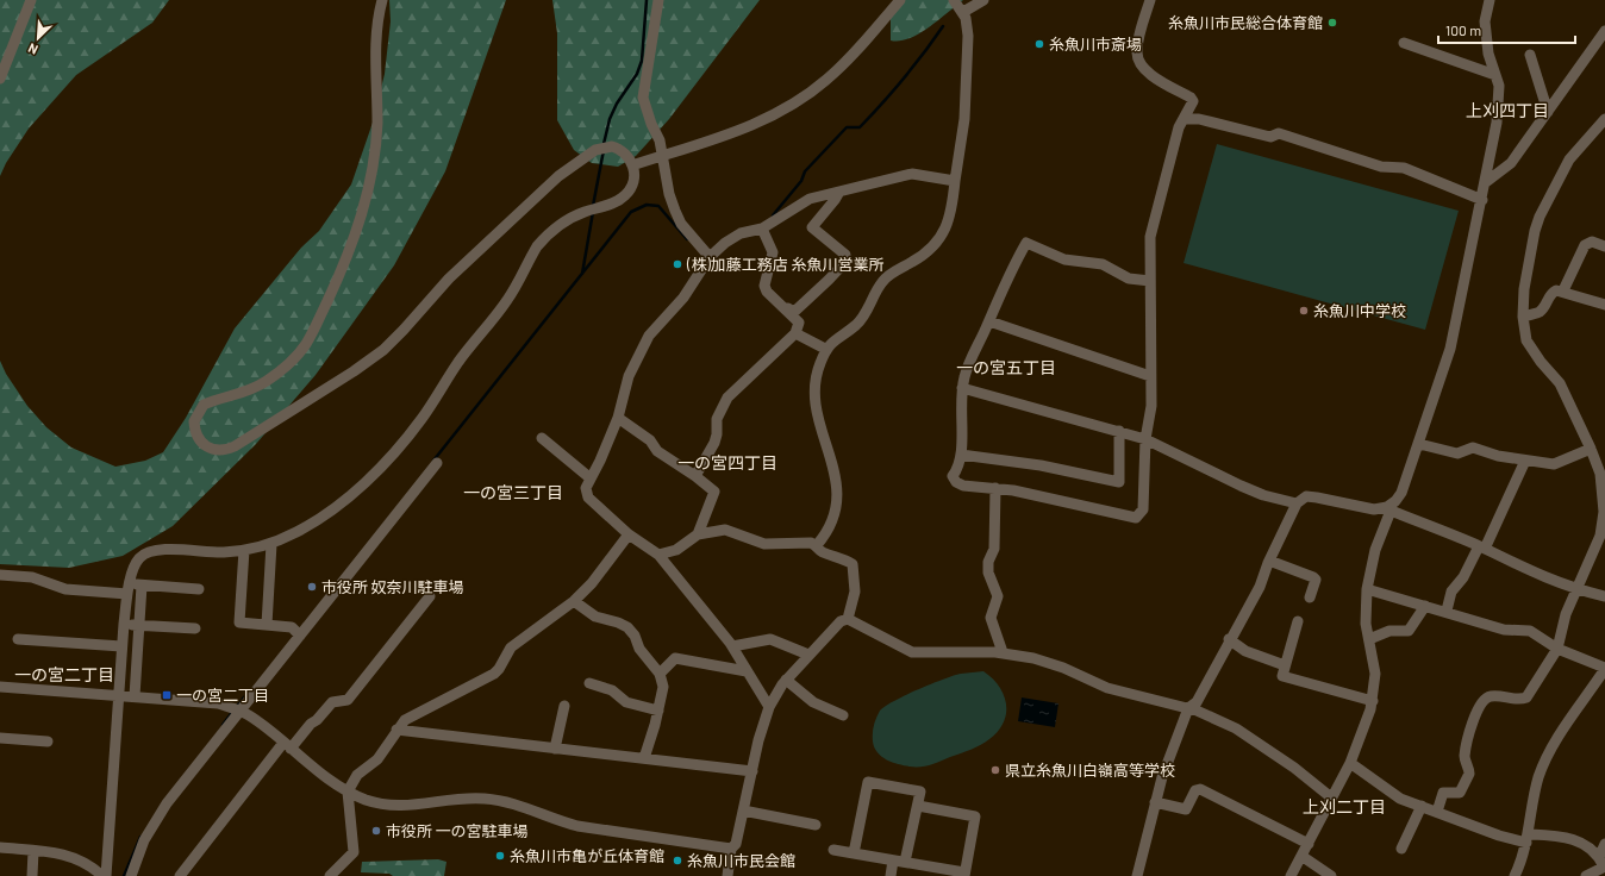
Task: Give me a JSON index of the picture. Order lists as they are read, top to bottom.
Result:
{
  "districts": [
    "上刈四丁目",
    "一の宮五丁目",
    "一の宮四丁目",
    "一の宮三丁目",
    "一の宮二丁目",
    "上刈二丁目"
  ],
  "places": {
    "other": [
      "糸魚川市民総合体育館",
      "糸魚川市斎場",
      "(株)加藤工務店 糸魚川営業所",
      "糸魚川中学校",
      "市役所 奴奈川駐車場",
      "県立糸魚川白嶺高等学校",
      "市役所 一の宮駐車場",
      "糸魚川市亀が丘体育館",
      "糸魚川市民会館"
    ],
    "transit": ["一の宮二丁目"]
  },
  "scale_bar": "100 m",
  "north": "bottom left"
}
